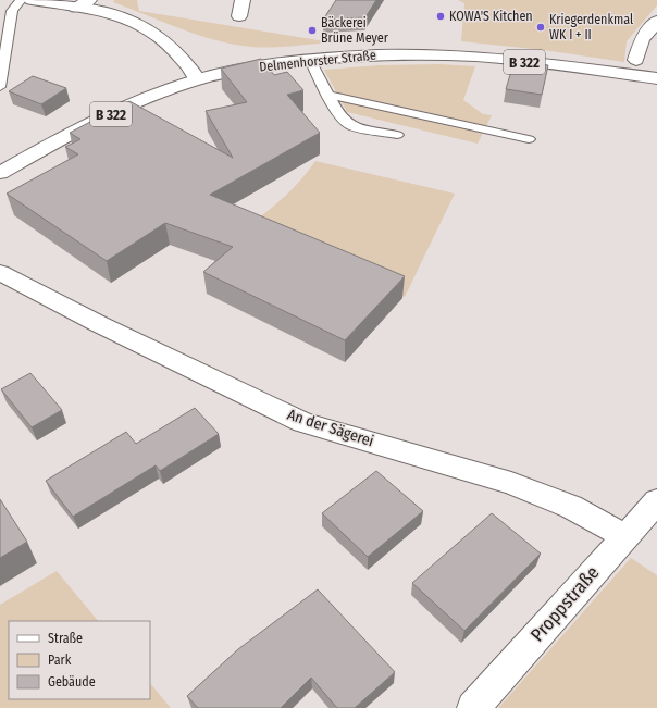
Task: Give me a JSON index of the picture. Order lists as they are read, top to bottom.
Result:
{
  "streets": {
    "street": [
      "Delmenhorster Straße",
      "B 322",
      "An der Sägerei",
      "Proppstraße"
    ]
  },
  "crossings": [
    ["An der Sägerei", "Proppstraße"]
  ],
  "places": ["KOWA'S Kitchen", "Kriegerdenkmal WK I + II", "Bäckerei Brüne Meyer"],
  "legend": ["Straße", "Park", "Gebäude"]
}
